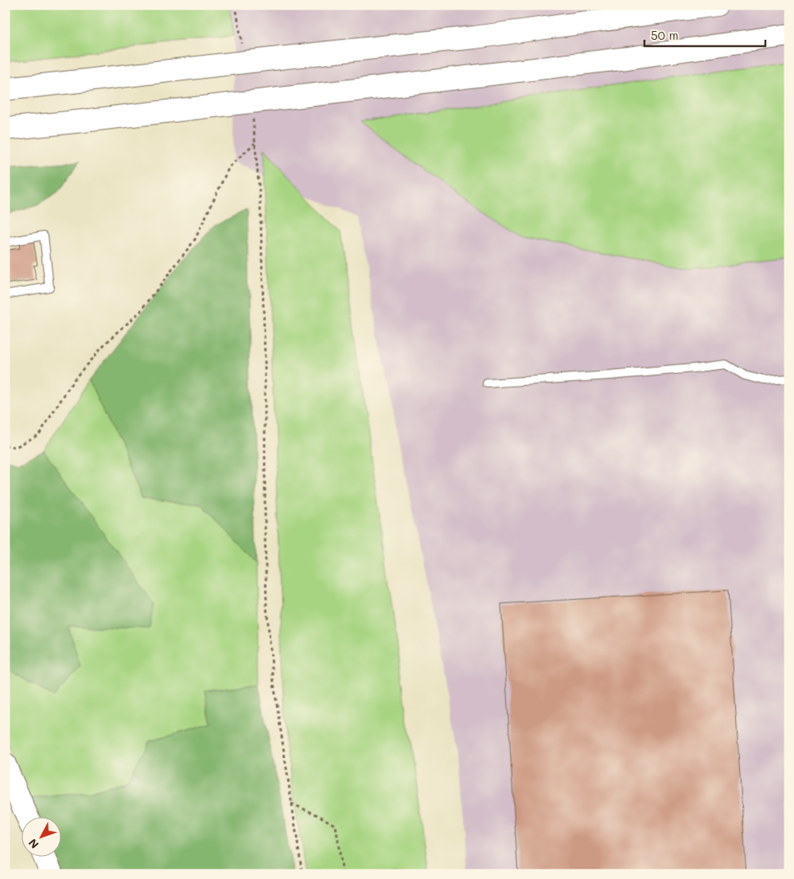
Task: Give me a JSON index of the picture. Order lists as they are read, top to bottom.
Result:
{
  "scale_bar": "50 m",
  "north": "bottom left"
}
